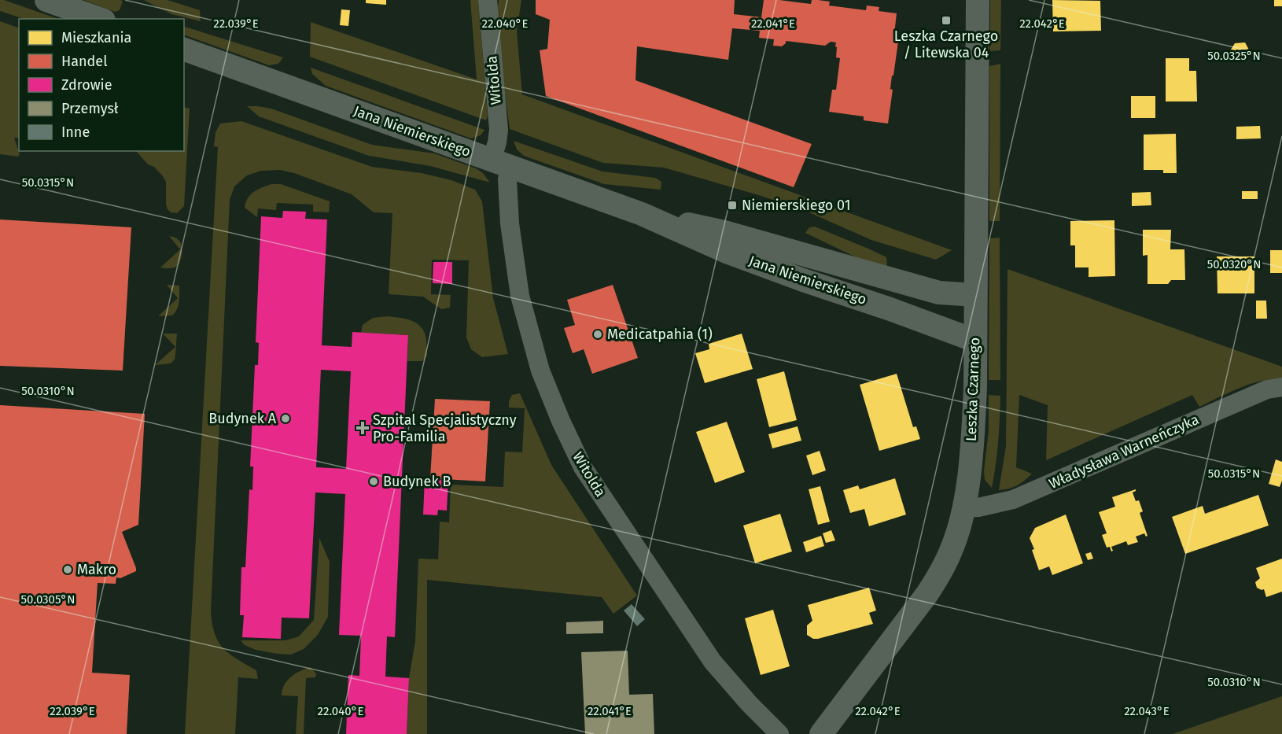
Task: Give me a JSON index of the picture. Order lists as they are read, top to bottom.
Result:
{
  "streets": {
    "street": [
      "Witolda",
      "Jana Niemierskiego",
      "Leszka Czarnego",
      "Władysława Warneńczyka"
    ]
  },
  "crossings": [
    ["Witolda", "Jana Niemierskiego"],
    ["Jana Niemierskiego", "Leszka Czarnego"],
    ["Leszka Czarnego", "Władysława Warneńczyka"]
  ],
  "places": {
    "transit": ["Leszka Czarnego / Litewska 04", "Niemierskiego 01"],
    "other": [
      "Medicatpahia (1)",
      "Budynek A",
      "Budynek B",
      "Makro"
    ],
    "health": ["Szpital Specjalistyczny Pro-Familia"]
  },
  "legend": [
    "Mieszkania",
    "Handel",
    "Zdrowie",
    "Przemysł",
    "Inne"
  ],
  "coordinates": [
    "22.039°E",
    "22.040°E",
    "22.041°E",
    "22.042°E",
    "50.0325°N",
    "50.0315°N",
    "50.0320°N",
    "50.0310°N",
    "50.0305°N",
    "22.043°E"
  ]
}
